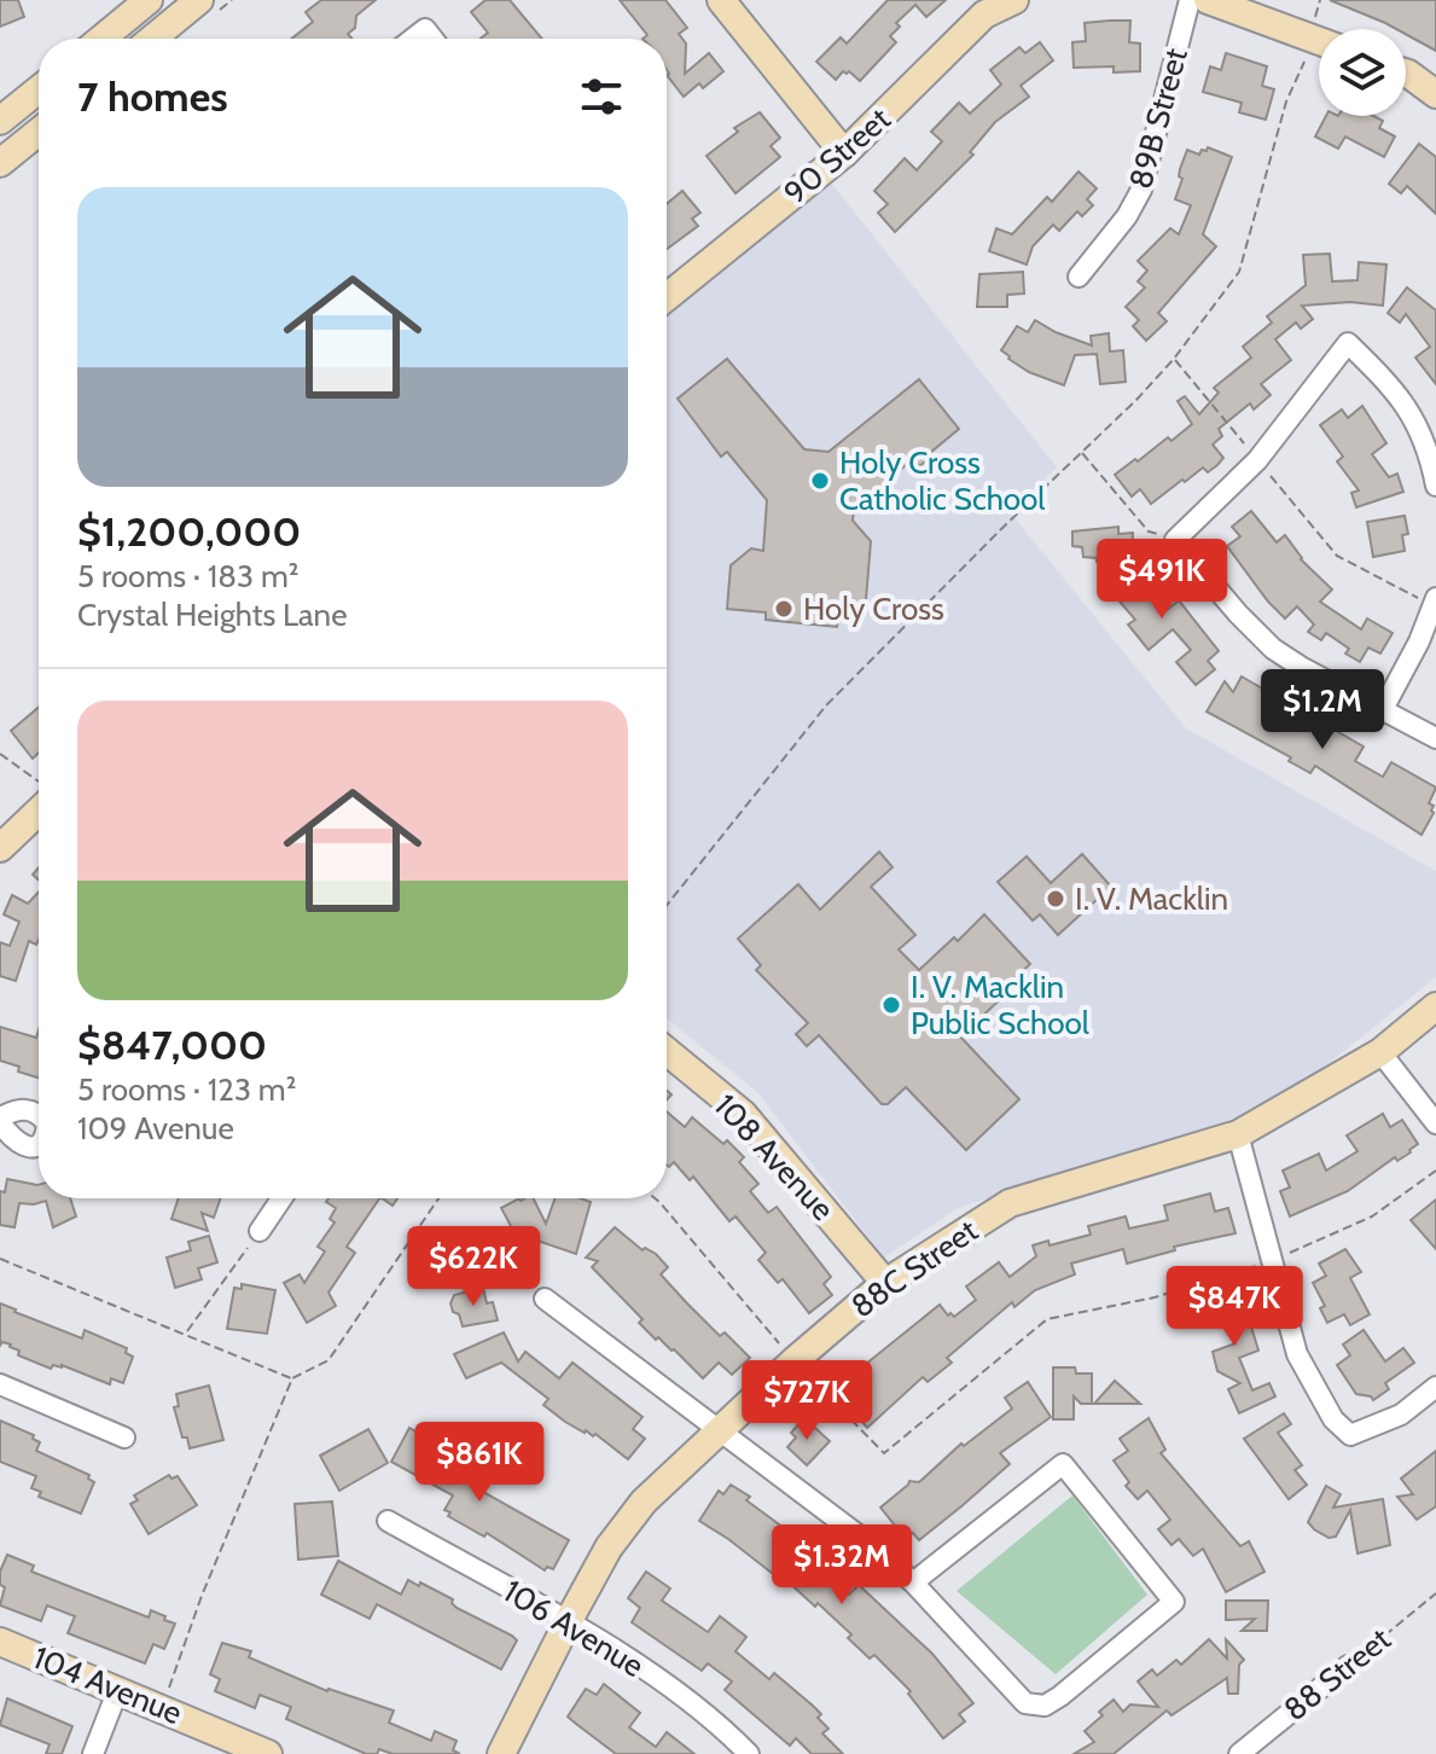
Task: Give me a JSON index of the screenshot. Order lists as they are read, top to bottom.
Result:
{
  "streets": {
    "street": [
      "89B Street",
      "90 Street",
      "108 Avenue",
      "88C Street",
      "106 Avenue",
      "88 Street",
      "104 Avenue"
    ]
  },
  "crossings": [
    ["108 Avenue", "88C Street"],
    ["88C Street", "106 Avenue"]
  ],
  "places": [
    "Holy Cross Catholic School",
    "Holy Cross",
    "I. V. Macklin",
    "I. V. Macklin Public School"
  ],
  "page": {
    "heading": "7 homes",
    "list": [
      {
        "name": "$1,200,000",
        "note": "5 rooms · 183 m² · Crystal Heights Lane"
      },
      {
        "name": "$847,000",
        "note": "5 rooms · 123 m² · 109 Avenue"
      }
    ],
    "price": [
      "$491K",
      "$1.2M",
      "$622K",
      "$847K",
      "$727K",
      "$861K",
      "$1.32M"
    ]
  }
}
